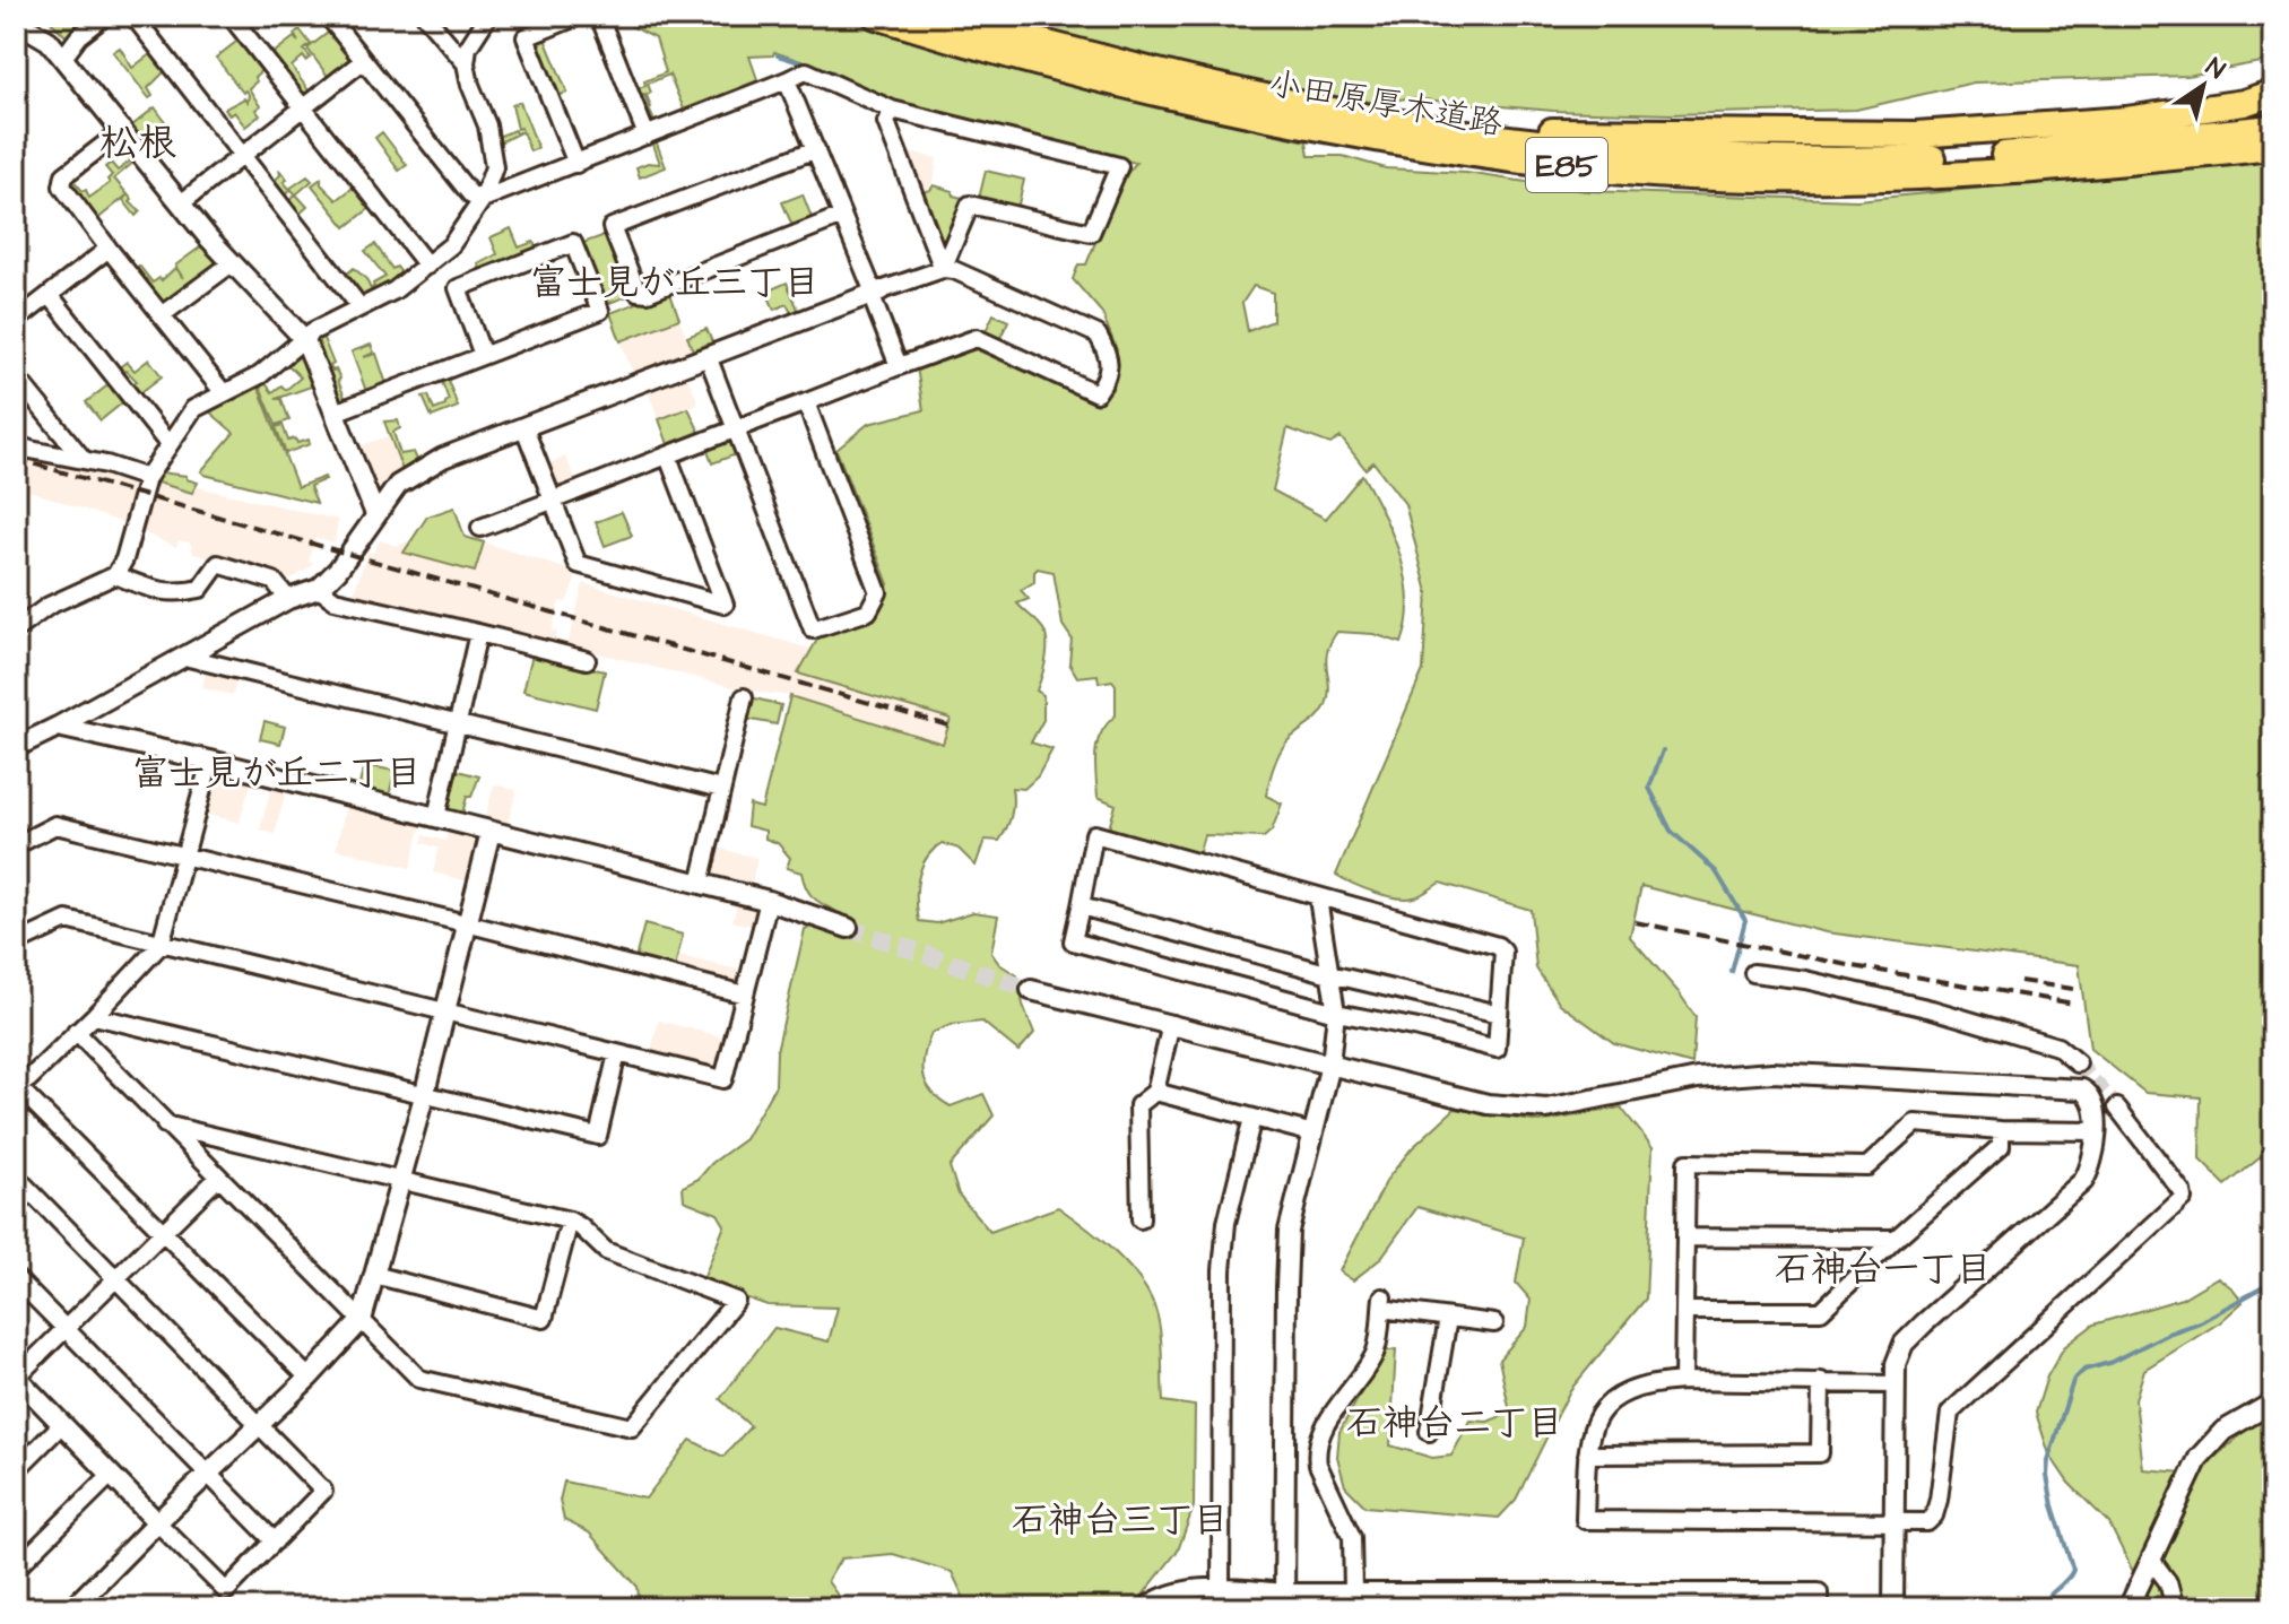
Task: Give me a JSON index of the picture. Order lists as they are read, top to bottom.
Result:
{
  "streets": {
    "highway": ["小田原厚木道路", "E85"]
  },
  "districts": [
    "松根",
    "富士見が丘三丁目",
    "富士見が丘二丁目",
    "石神台一丁目",
    "石神台二丁目",
    "石神台三丁目"
  ],
  "north": "top right"
}
